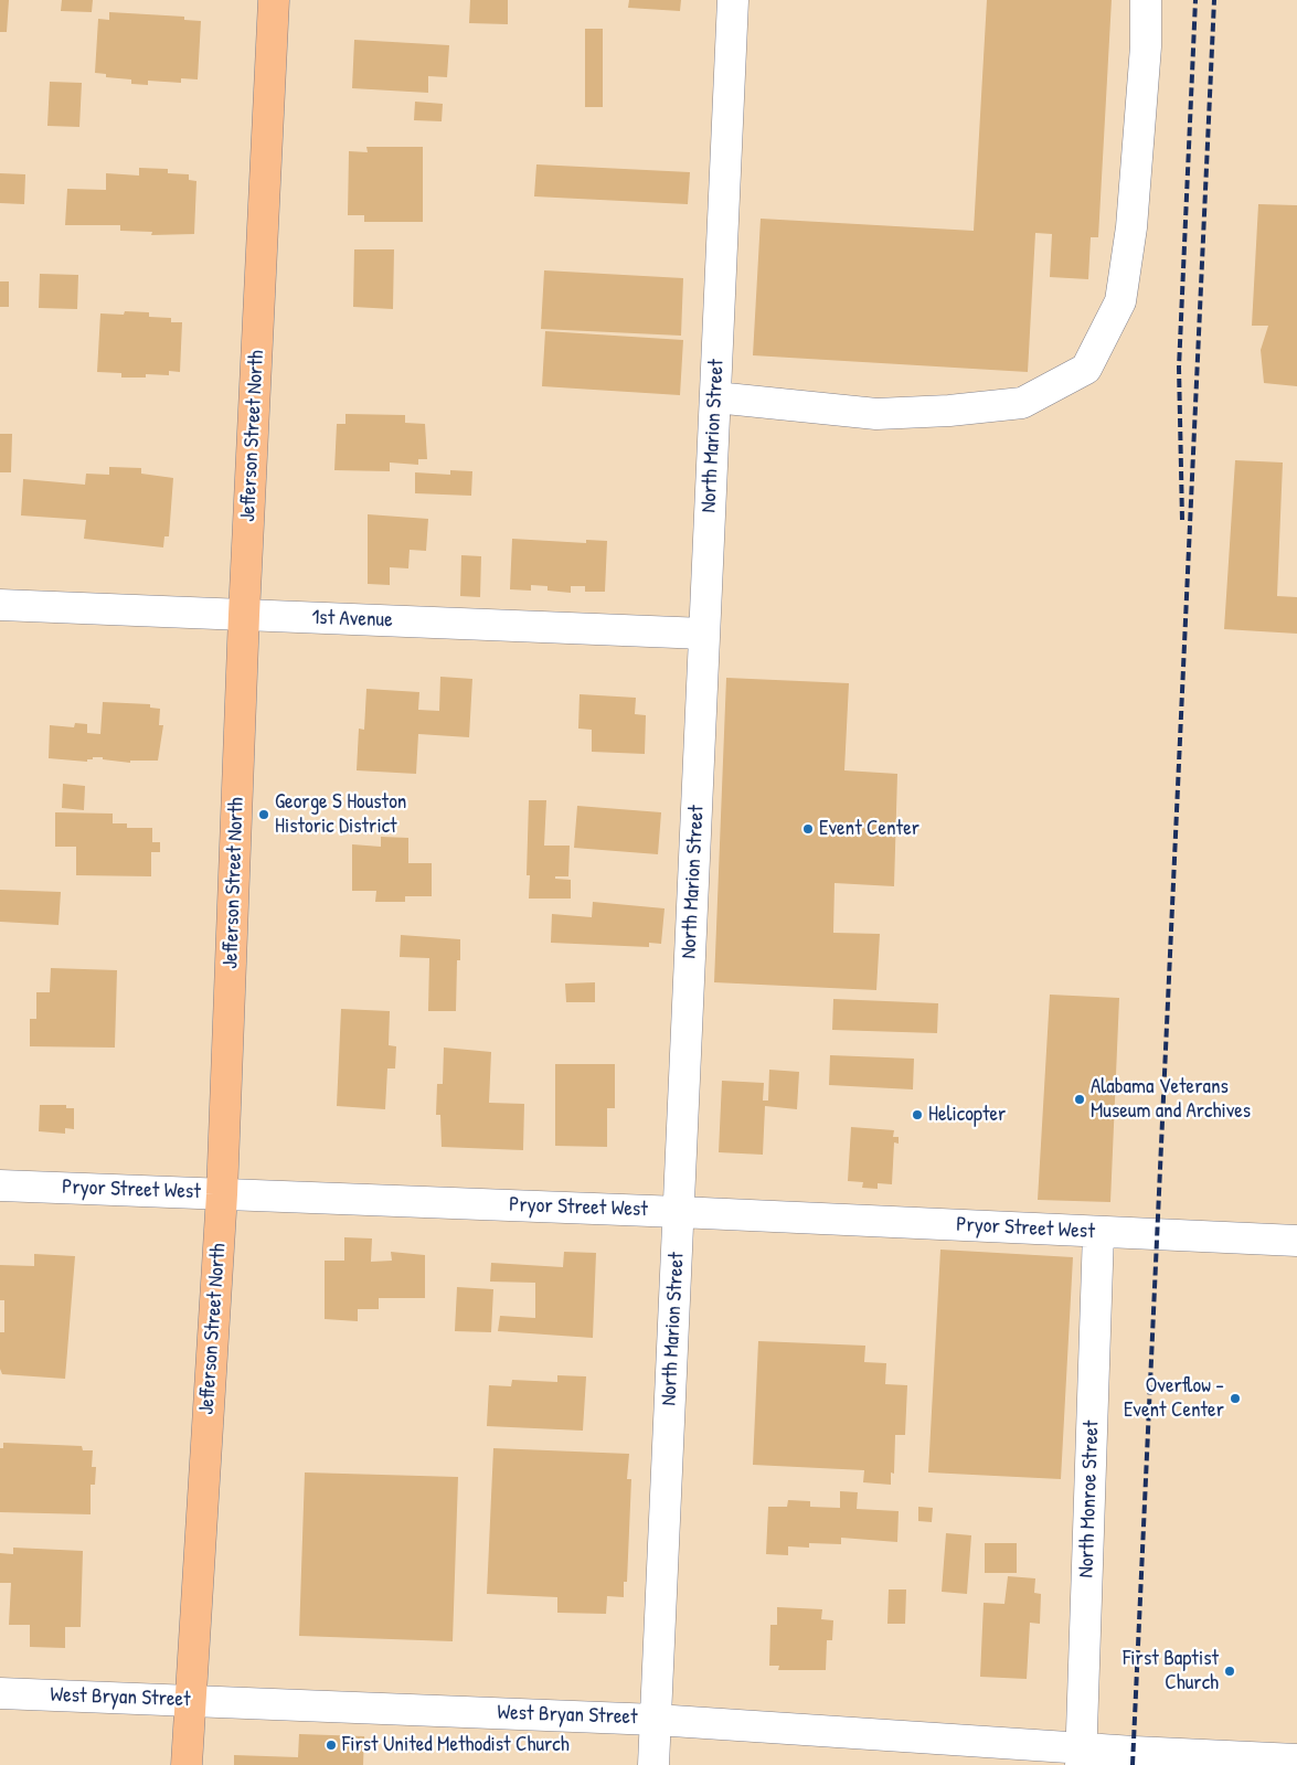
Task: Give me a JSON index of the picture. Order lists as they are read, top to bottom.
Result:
{
  "streets": {
    "main road": ["Jefferson Street North"],
    "street": [
      "North Marion Street",
      "1st Avenue",
      "Pryor Street West",
      "North Monroe Street",
      "West Bryan Street"
    ]
  },
  "crossings": [
    ["Jefferson Street North", "1st Avenue"],
    ["Jefferson Street North", "Pryor Street West"],
    ["Jefferson Street North", "West Bryan Street"],
    ["North Marion Street", "1st Avenue"],
    ["North Marion Street", "Pryor Street West"],
    ["North Marion Street", "West Bryan Street"],
    ["Pryor Street West", "North Monroe Street"],
    ["North Monroe Street", "West Bryan Street"]
  ],
  "places": [
    "George S Houston Historic District",
    "Event Center",
    "Alabama Veterans Museum and Archives",
    "Helicopter",
    "Overflow - Event Center",
    "First Baptist Church",
    "First United Methodist Church"
  ]
}
